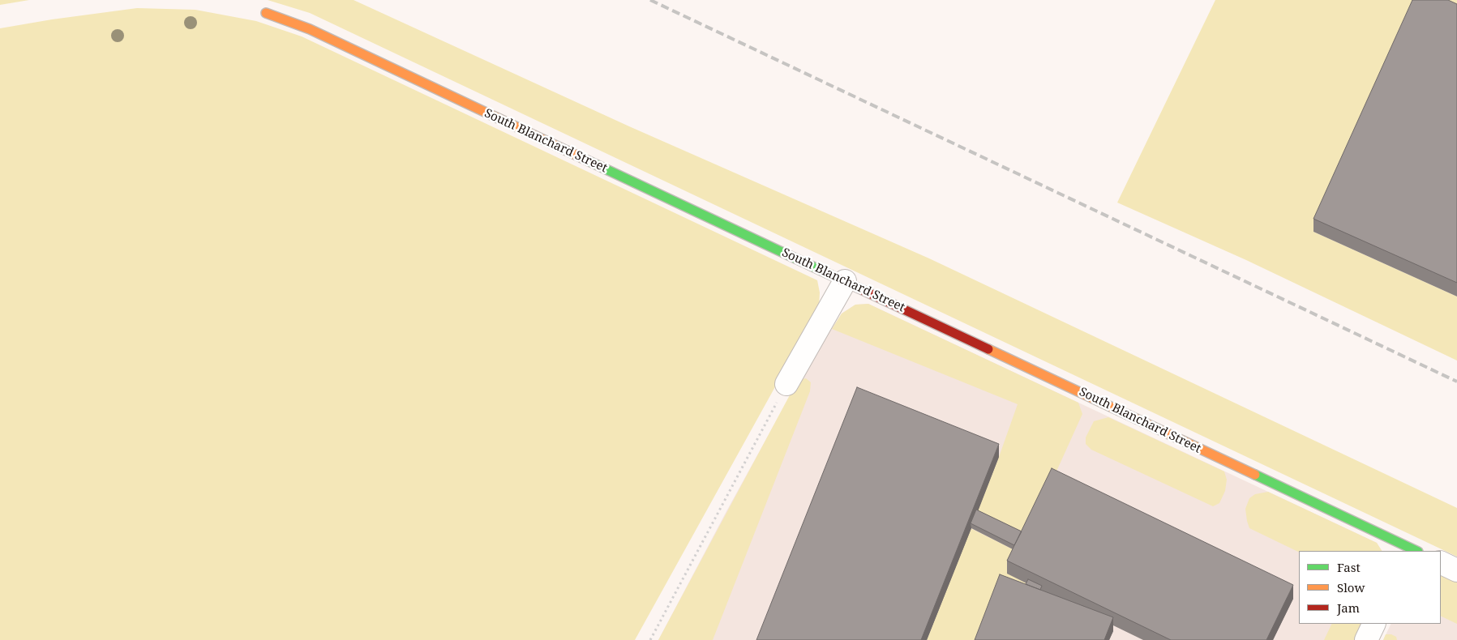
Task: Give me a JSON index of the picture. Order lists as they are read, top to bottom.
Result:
{
  "streets": {
    "street": ["South Blanchard Street"]
  },
  "legend": ["Fast", "Slow", "Jam"]
}
